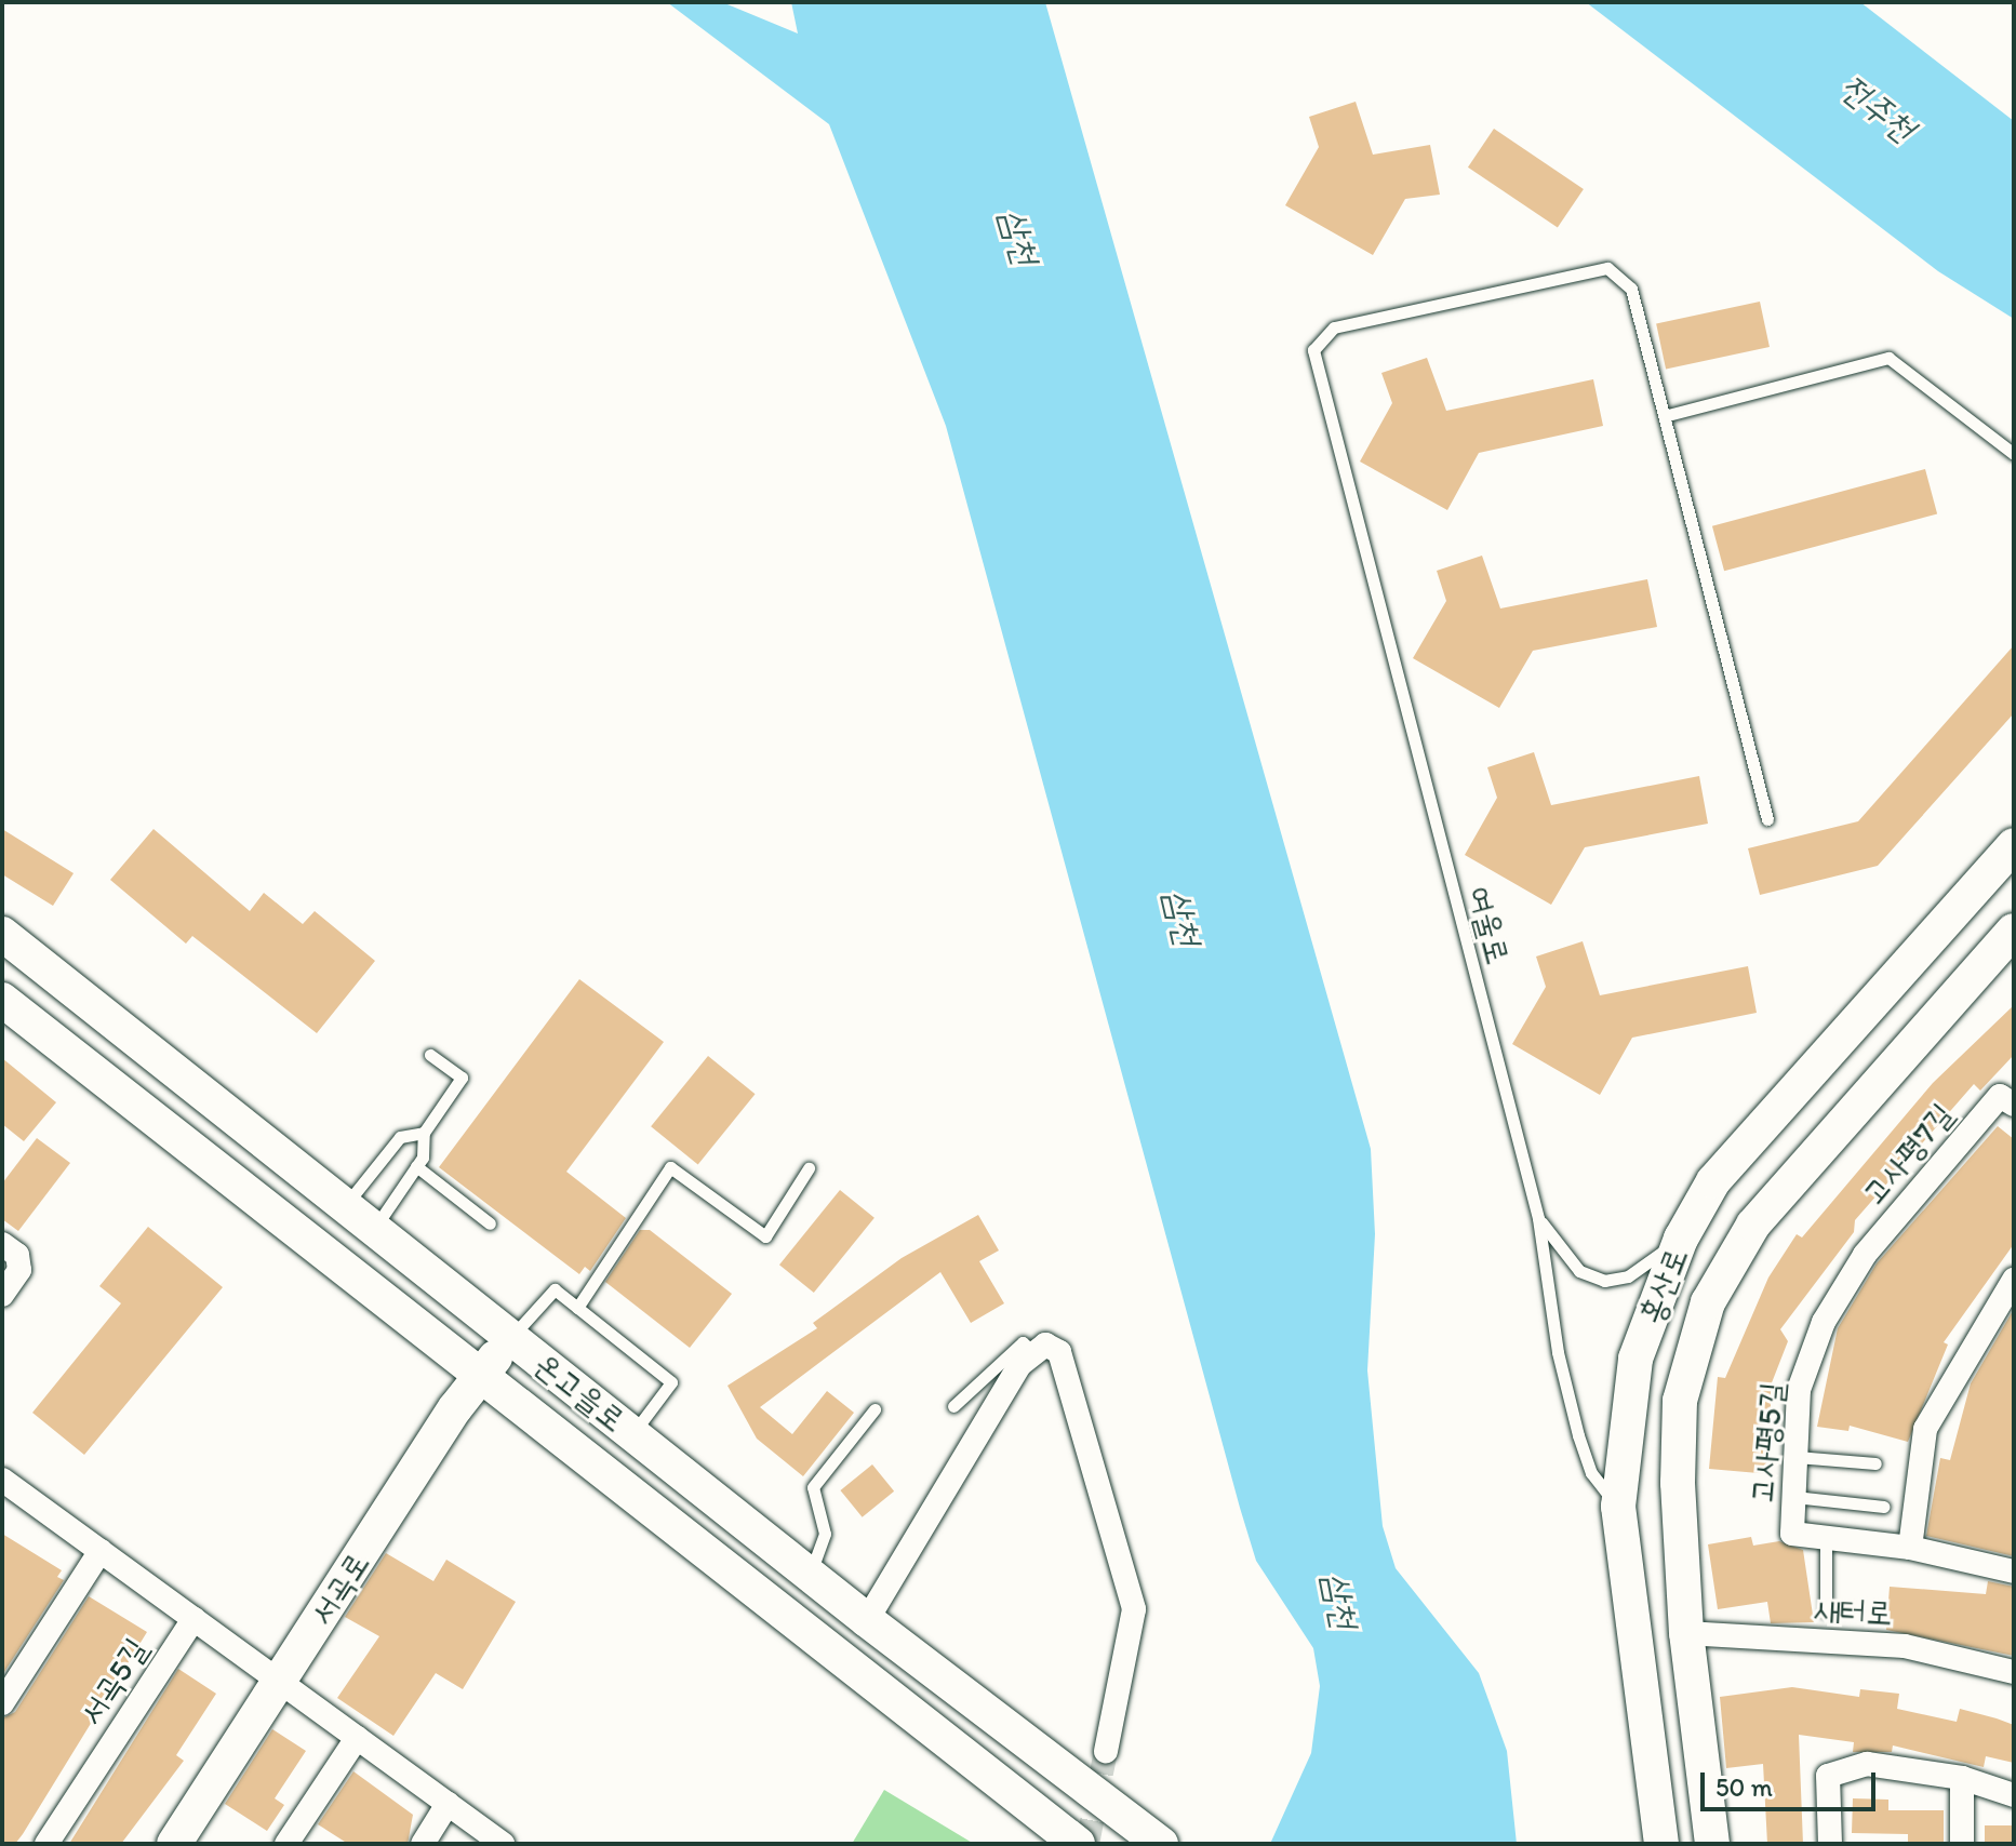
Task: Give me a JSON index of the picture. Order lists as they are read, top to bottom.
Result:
{
  "streets": {
    "street": [
      "고사평7길",
      "홍산로",
      "온고을로",
      "고사평5길",
      "서곡로",
      "새터로",
      "서곡5길"
    ],
    "lane": ["여울로"]
  },
  "crossings": [
    ["여울로", "홍산로"],
    ["고사평7길", "고사평5길"],
    ["홍산로", "새터로"],
    ["온고을로", "서곡로"]
  ],
  "water": ["전주천", "삼천"],
  "scale_bar": "50 m"
}
